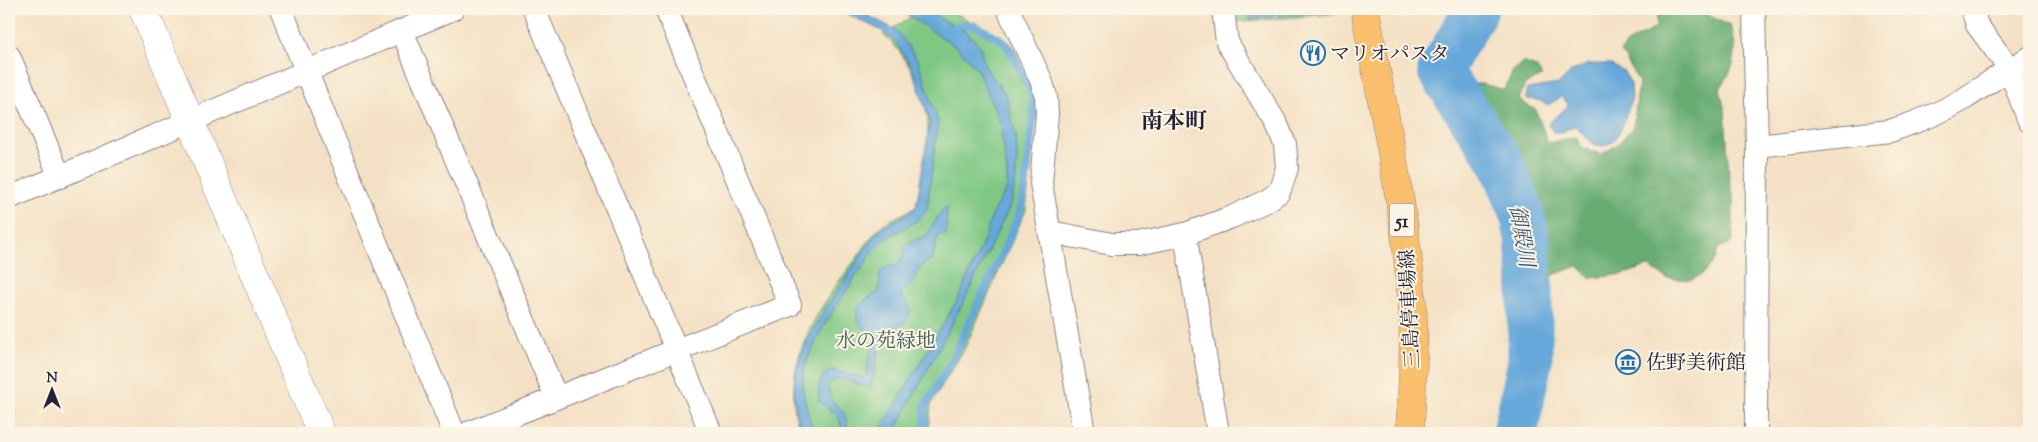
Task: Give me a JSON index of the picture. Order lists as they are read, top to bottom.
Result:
{
  "streets": {
    "main road": ["51", "三島停車場線"]
  },
  "districts": ["南本町"],
  "water": ["御殿川"],
  "parks": ["水の苑緑地"],
  "places": {
    "restaurant": ["マリオパスタ"],
    "museum": ["佐野美術館"]
  },
  "north": "top"
}
